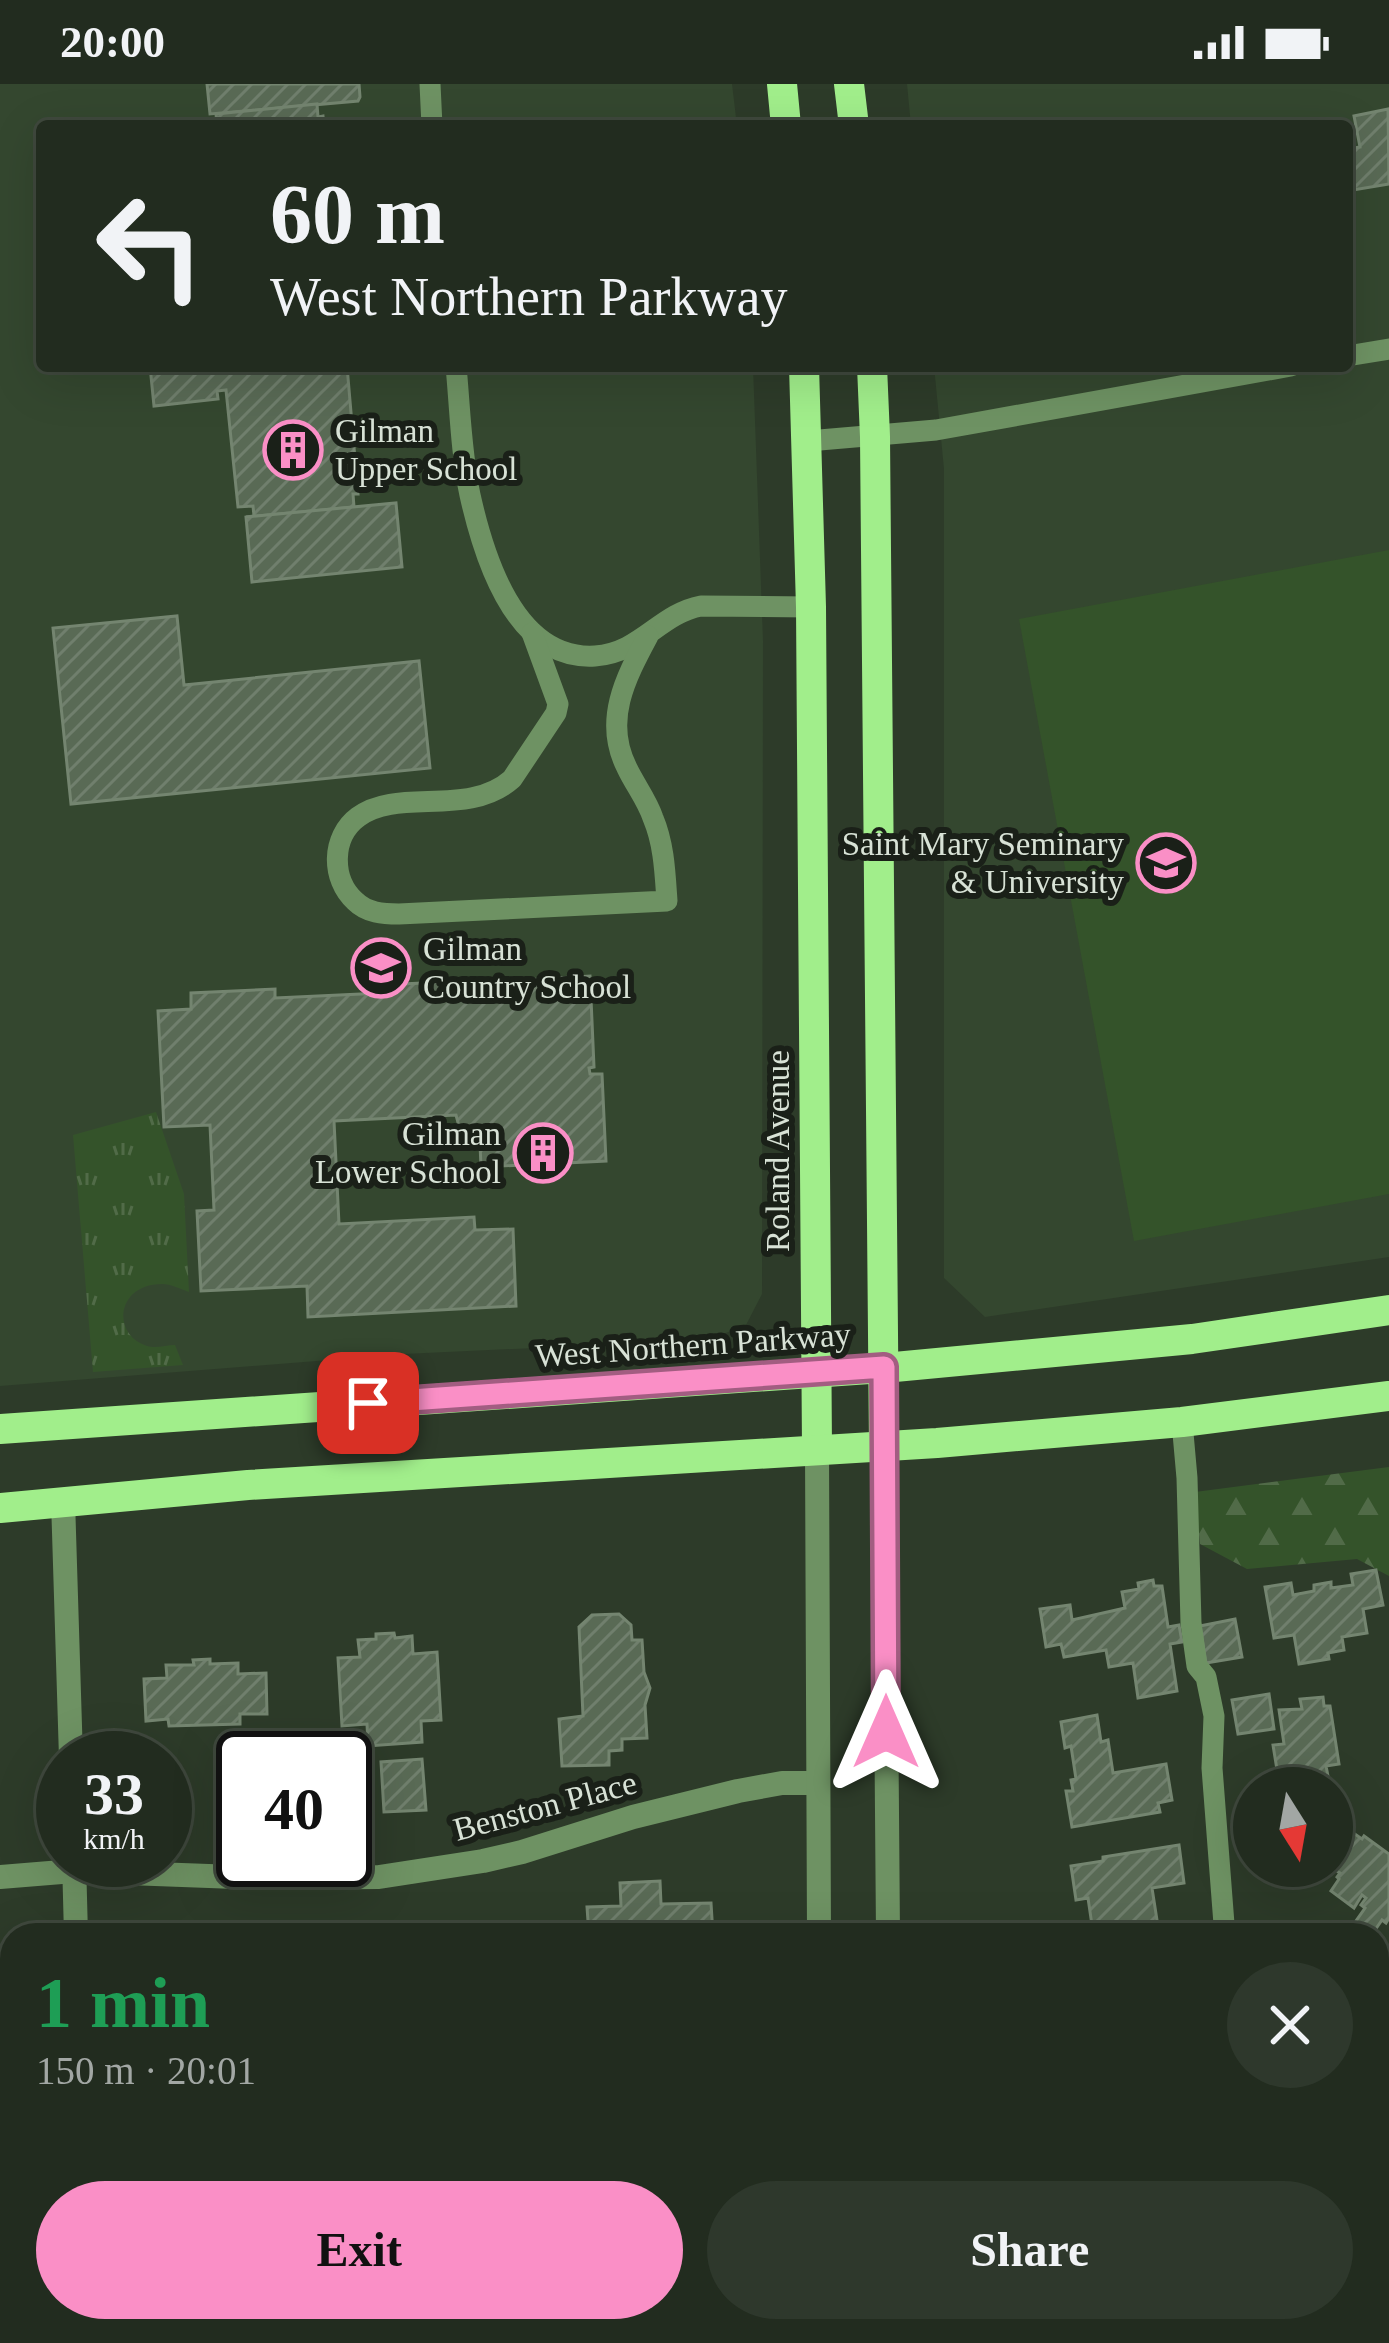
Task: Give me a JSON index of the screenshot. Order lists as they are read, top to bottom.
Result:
{
  "streets": {
    "main road": ["Roland Avenue", "West Northern Parkway"],
    "street": ["Benston Place"]
  },
  "crossings": [
    ["Roland Avenue", "West Northern Parkway"],
    ["Roland Avenue", "Benston Place"]
  ],
  "places": {
    "building": ["Gilman Upper School", "Gilman Lower School"],
    "school or university": ["Saint Mary Seminary & University", "Gilman Country School"]
  },
  "north": "bottom",
  "page": {
    "status": "20:00",
    "turn": ["60 m", "West Northern Parkway"],
    "speed": "33 km/h",
    "limit": "40",
    "heading": ["1 min", "150 m · 20:01"],
    "buttons": ["Exit", "Share"]
  }
}
